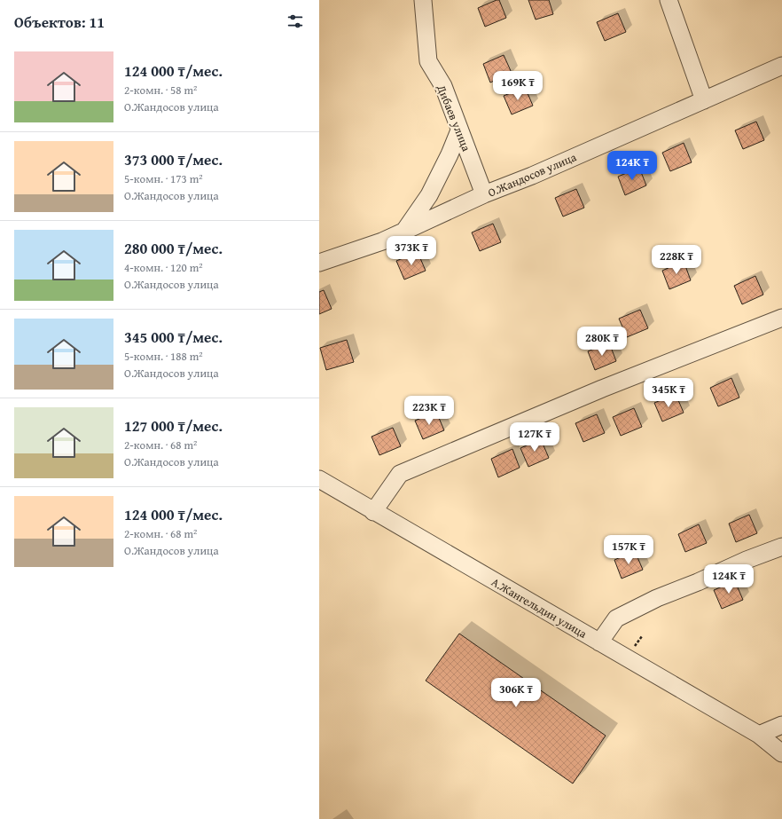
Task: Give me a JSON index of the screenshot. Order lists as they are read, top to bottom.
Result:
{
  "streets": {
    "street": ["Дибаев улица", "О.Жандосов улица", "А.Жангельдин улица"]
  },
  "crossings": [
    ["Дибаев улица", "О.Жандосов улица"]
  ],
  "page": {
    "heading": "Объектов: 11",
    "list": [
      {
        "name": "124 000 ₸/мес.",
        "note": "2-комн. · 58 m² · О.Жандосов улица"
      },
      {
        "name": "373 000 ₸/мес.",
        "note": "5-комн. · 173 m² · О.Жандосов улица"
      },
      {
        "name": "280 000 ₸/мес.",
        "note": "4-комн. · 120 m² · О.Жандосов улица"
      },
      {
        "name": "345 000 ₸/мес.",
        "note": "5-комн. · 188 m² · О.Жандосов улица"
      },
      {
        "name": "127 000 ₸/мес.",
        "note": "2-комн. · 68 m² · О.Жандосов улица"
      },
      {
        "name": "124 000 ₸/мес.",
        "note": "2-комн. · 68 m² · О.Жандосов улица"
      }
    ],
    "price": [
      "169K ₸",
      "124K ₸",
      "373K ₸",
      "228K ₸",
      "280K ₸",
      "345K ₸",
      "223K ₸",
      "127K ₸",
      "157K ₸",
      "124K ₸",
      "306K ₸"
    ]
  }
}
